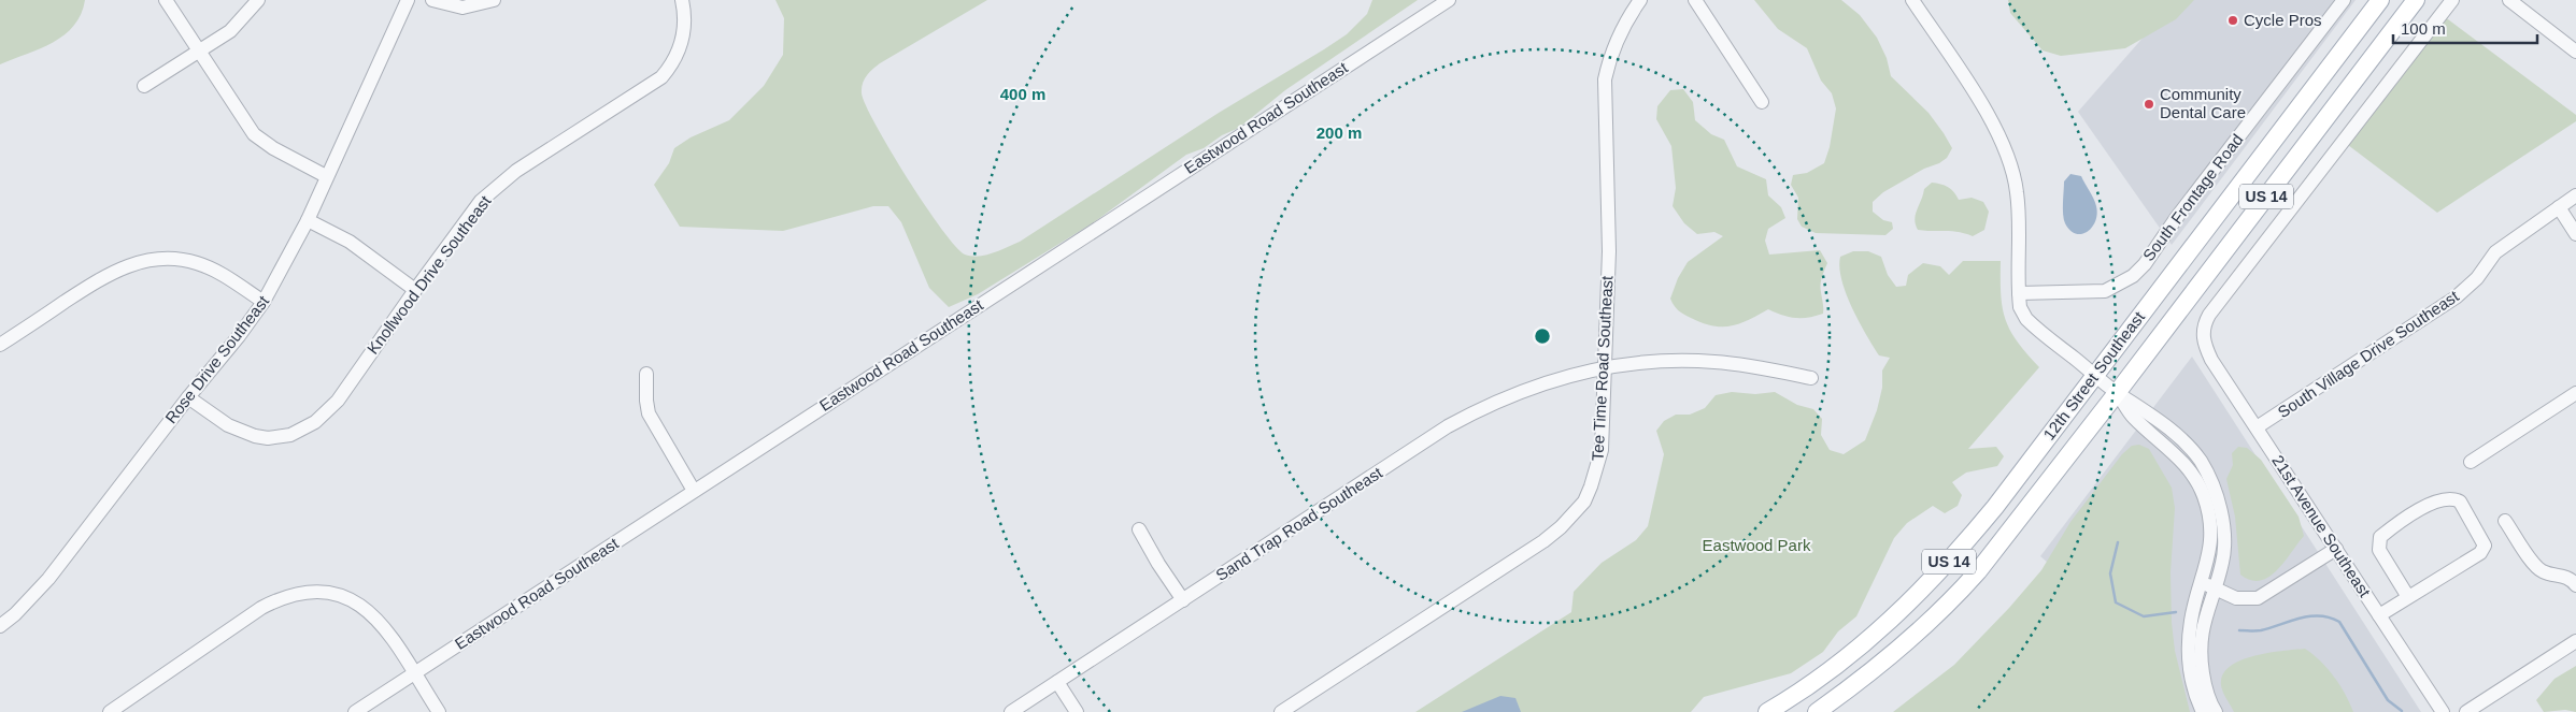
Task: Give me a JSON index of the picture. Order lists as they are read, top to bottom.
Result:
{
  "streets": {
    "main road": ["US 14", "12th Street Southeast"],
    "street": [
      "Eastwood Road Southeast",
      "South Frontage Road",
      "Knollwood Drive Southeast",
      "South Village Drive Southeast",
      "Rose Drive Southeast",
      "Tee Time Road Southeast",
      "Sand Trap Road Southeast",
      "21st Avenue Southeast"
    ]
  },
  "crossings": [
    ["Knollwood Drive Southeast", "Rose Drive Southeast"],
    ["South Village Drive Southeast", "21st Avenue Southeast"],
    ["Tee Time Road Southeast", "Sand Trap Road Southeast"]
  ],
  "parks": ["Eastwood Park"],
  "places": ["Cycle Pros", "Community Dental Care"],
  "scale_bar": "100 m",
  "rings": ["400 m", "200 m"]
}
